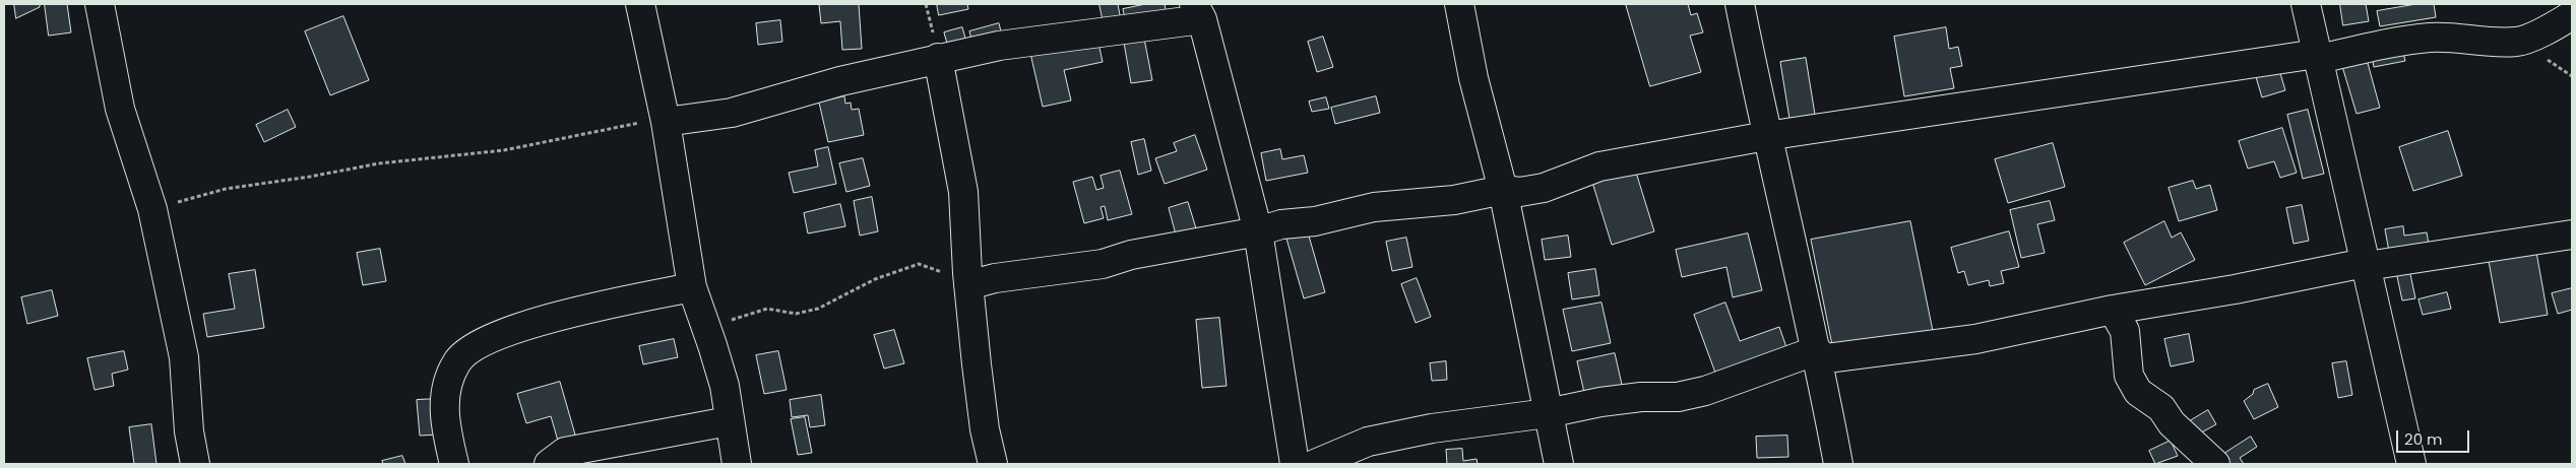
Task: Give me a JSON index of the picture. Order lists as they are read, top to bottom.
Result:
{
  "scale_bar": "20 m"
}
